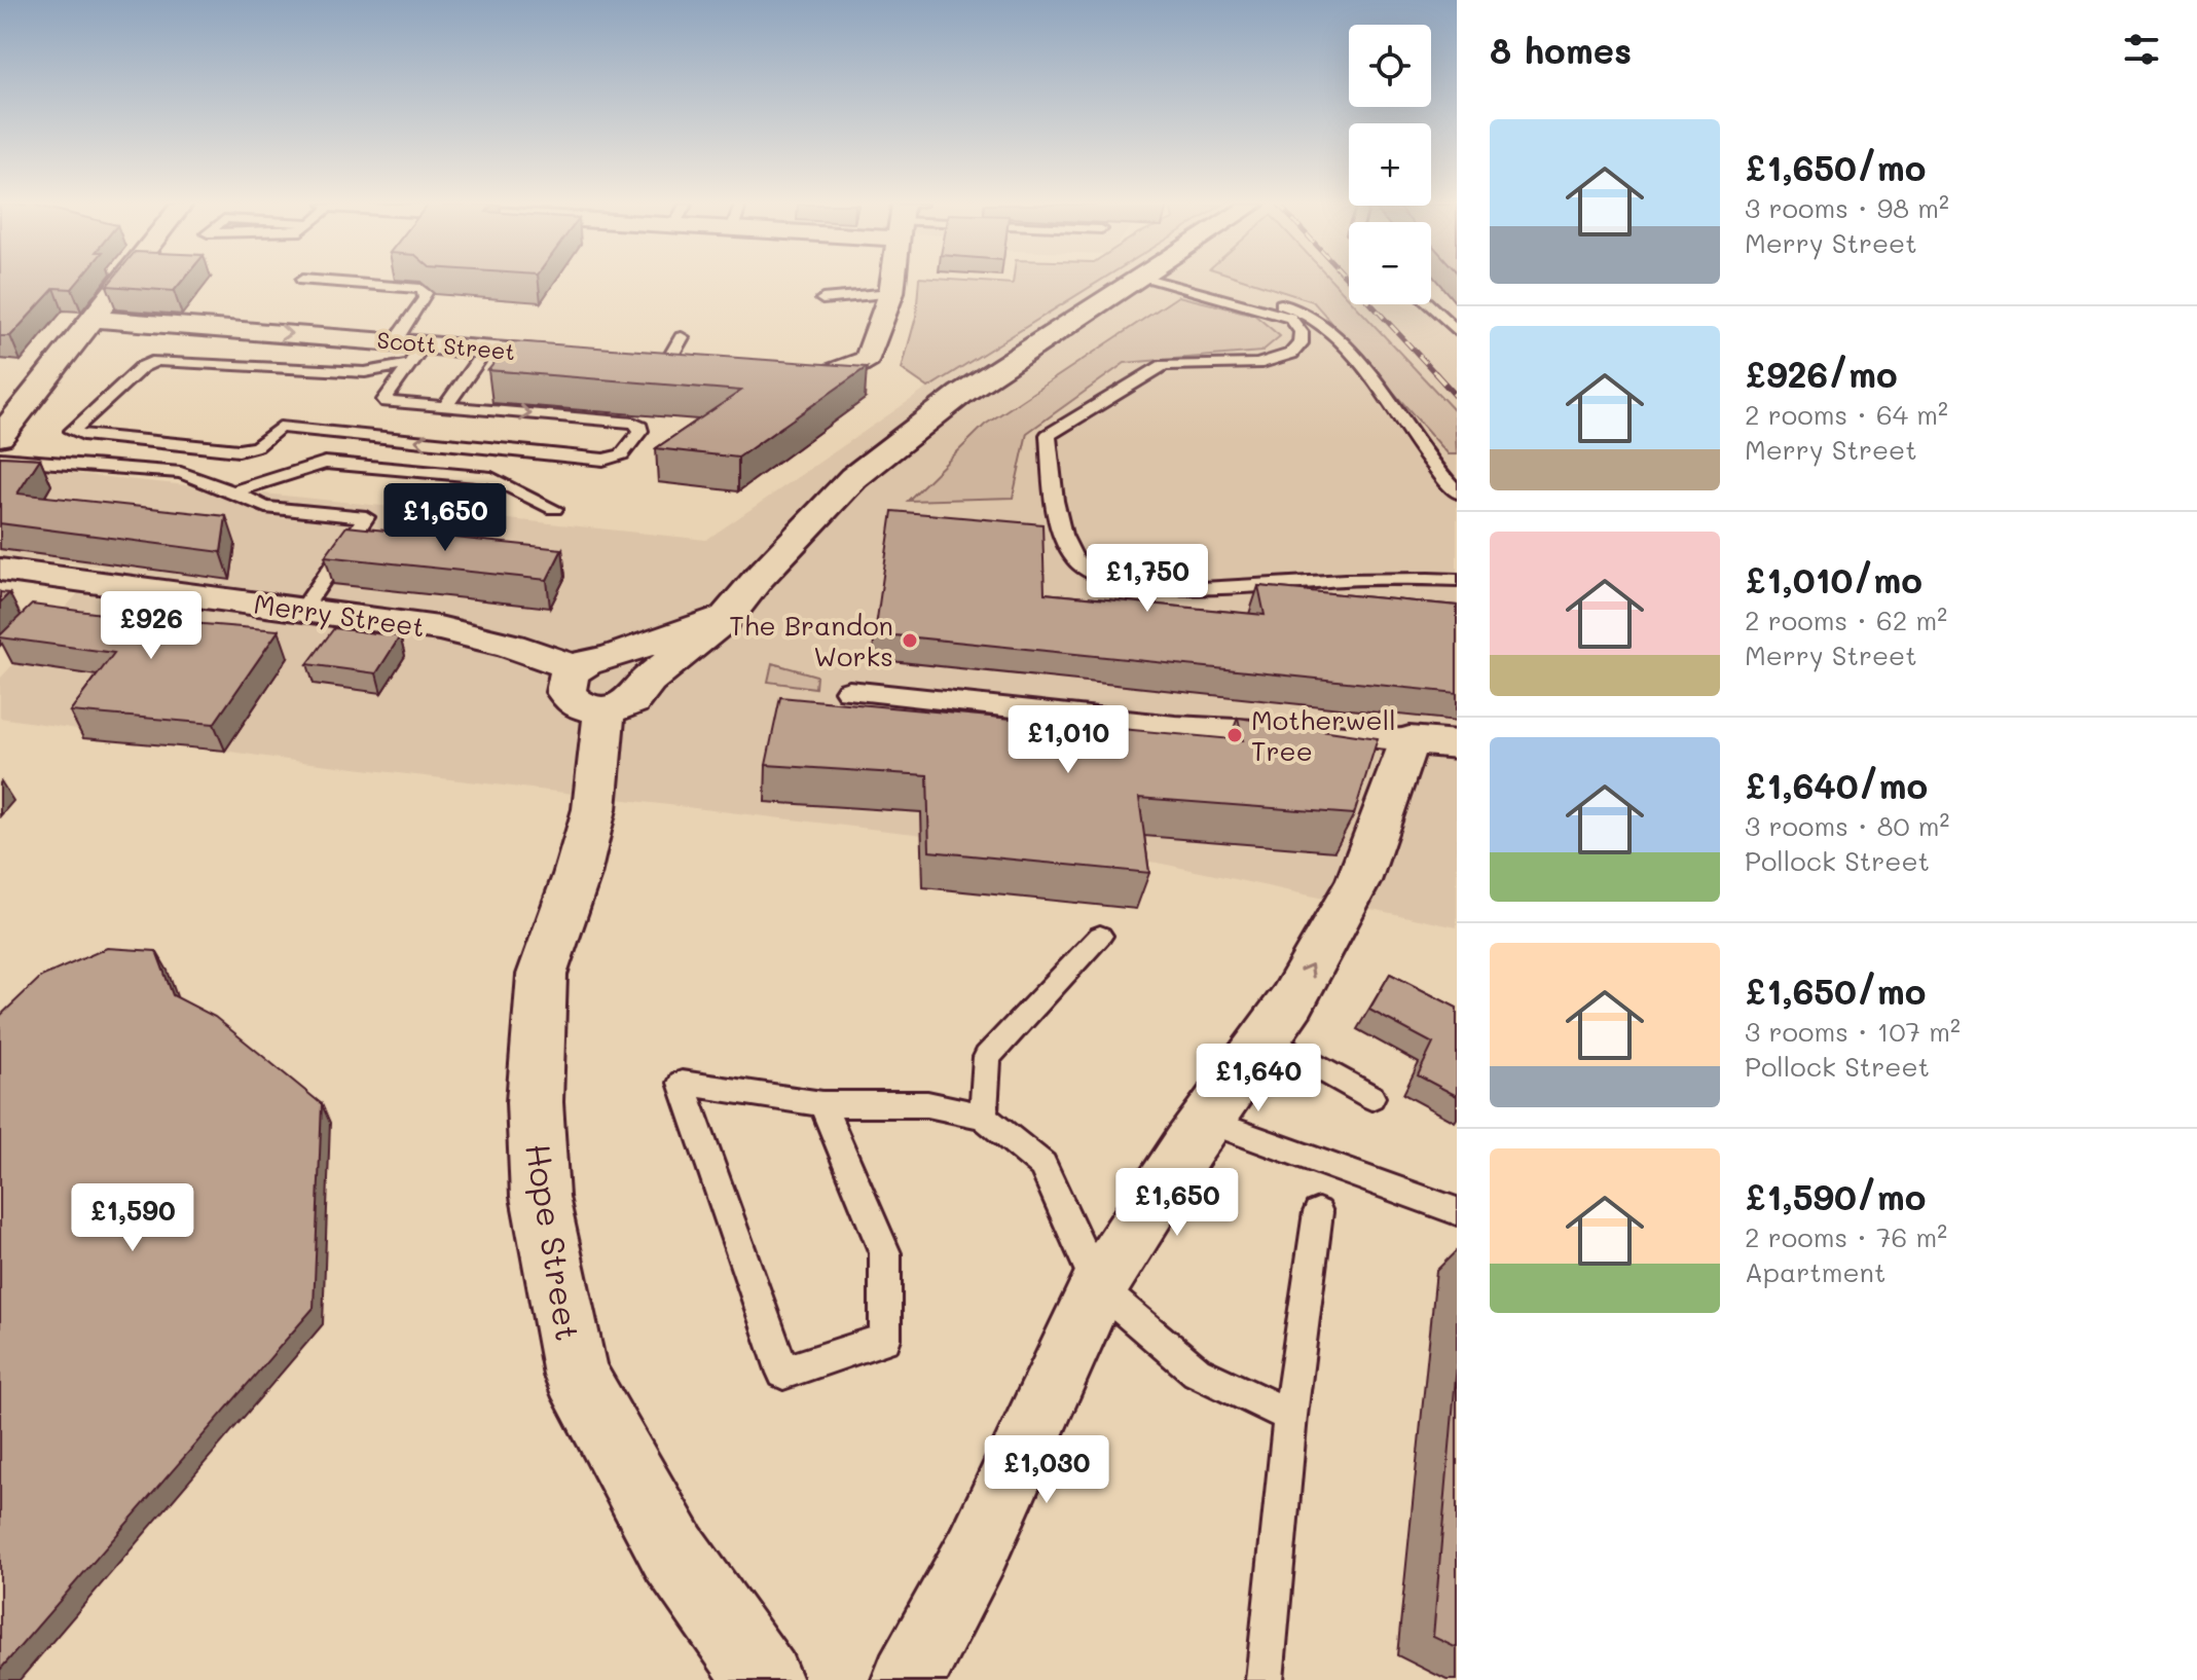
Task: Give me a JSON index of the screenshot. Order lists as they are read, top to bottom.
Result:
{
  "streets": {
    "main road": ["Merry Street", "Hope Street"],
    "street": ["Scott Street"]
  },
  "crossings": [
    ["Merry Street", "Hope Street"]
  ],
  "one_way": ["Scott Street"],
  "places": ["The Brandon Works", "Motherwell Tree"],
  "page": {
    "heading": "8 homes",
    "map_buttons": ["+", "−"],
    "list": [
      {
        "name": "£1,650/mo",
        "note": "3 rooms · 98 m² · Merry Street"
      },
      {
        "name": "£926/mo",
        "note": "2 rooms · 64 m² · Merry Street"
      },
      {
        "name": "£1,010/mo",
        "note": "2 rooms · 62 m² · Merry Street"
      },
      {
        "name": "£1,640/mo",
        "note": "3 rooms · 80 m² · Pollock Street"
      },
      {
        "name": "£1,650/mo",
        "note": "3 rooms · 107 m² · Pollock Street"
      },
      {
        "name": "£1,590/mo",
        "note": "2 rooms · 76 m² · Apartment"
      }
    ],
    "price": [
      "£1,650",
      "£1,750",
      "£926",
      "£1,010",
      "£1,640",
      "£1,650",
      "£1,590",
      "£1,030"
    ]
  }
}
